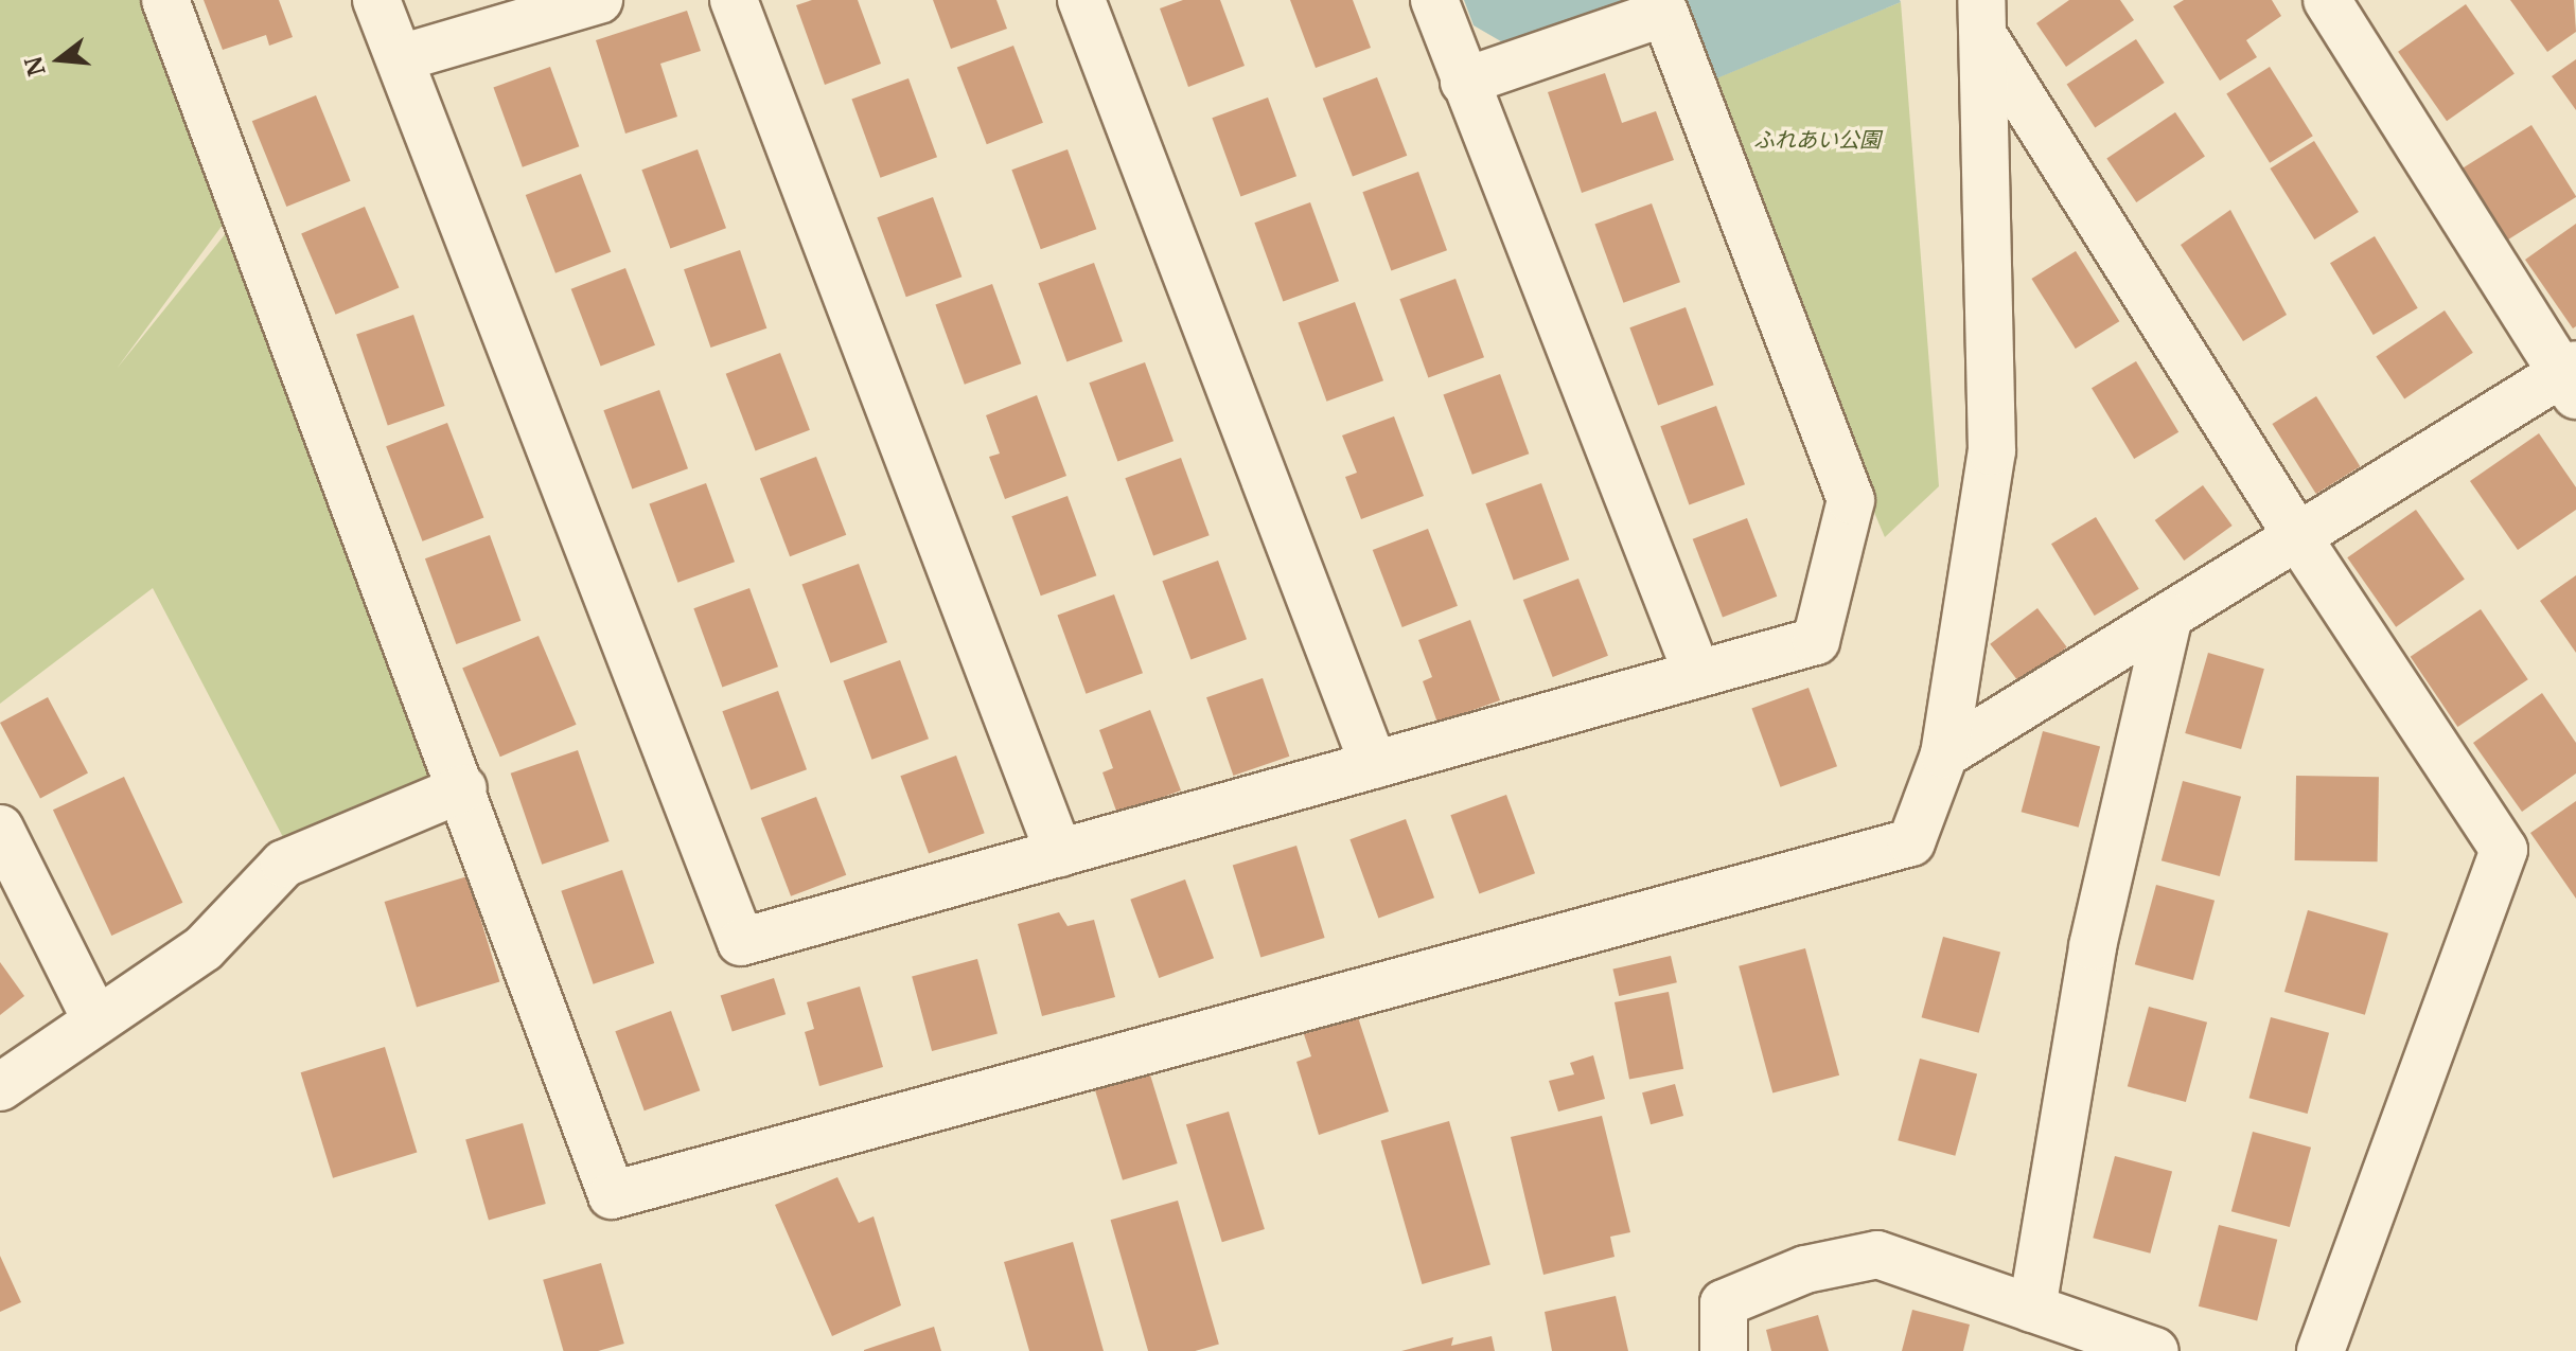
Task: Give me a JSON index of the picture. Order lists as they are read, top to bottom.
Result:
{
  "parks": ["ふれあい公園"],
  "north": "left"
}
